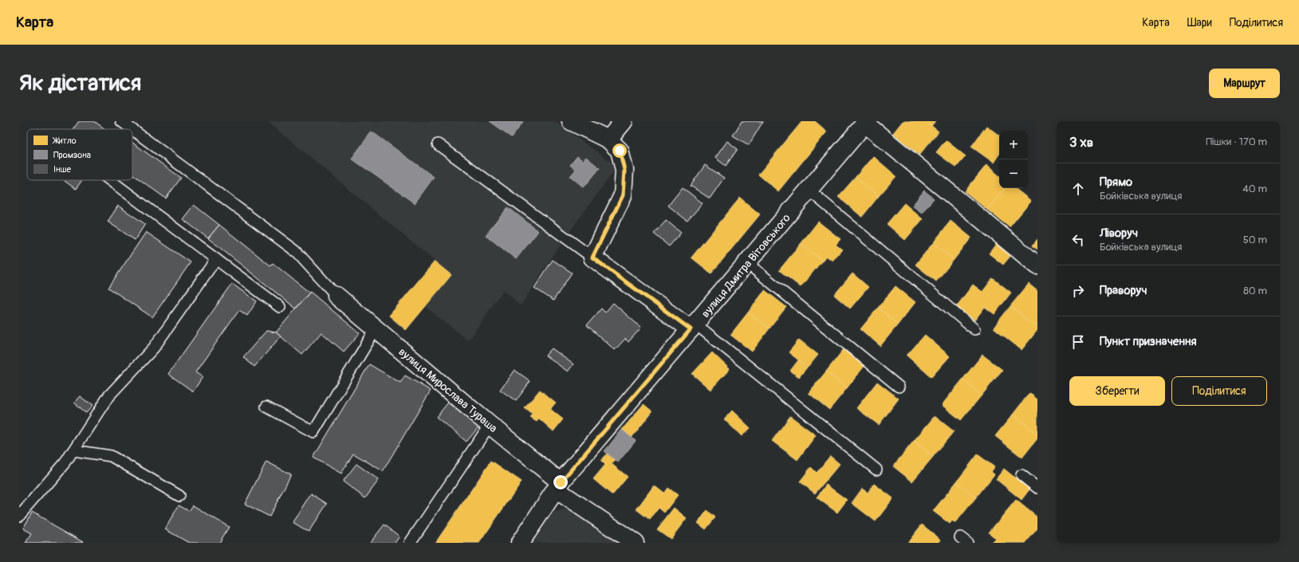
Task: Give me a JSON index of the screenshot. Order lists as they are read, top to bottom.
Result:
{
  "streets": {
    "street": ["вулиця Дмитра Вітовського", "вулиця Мирослава Тураша"]
  },
  "crossings": [
    ["вулиця Дмитра Вітовського", "вулиця Мирослава Тураша"]
  ],
  "legend": ["Житло", "Промзона", "Інше"],
  "page": {
    "header": "Карта",
    "nav": ["Карта", "Шари", "Поділитися"],
    "buttons": [
      "Маршрут",
      ["Зберегти", "Поділитися"]
    ],
    "title": "Як дістатися",
    "heading": ["3 хв", "Пішки · 170 m"],
    "map_buttons": ["+", "−"],
    "list": [
      ["Прямо", "Бойківська вулиця", "40 m"],
      ["Ліворуч", "Бойківська вулиця", "50 m"],
      ["Праворуч", "80 m"],
      "Пункт призначення"
    ]
  }
}
